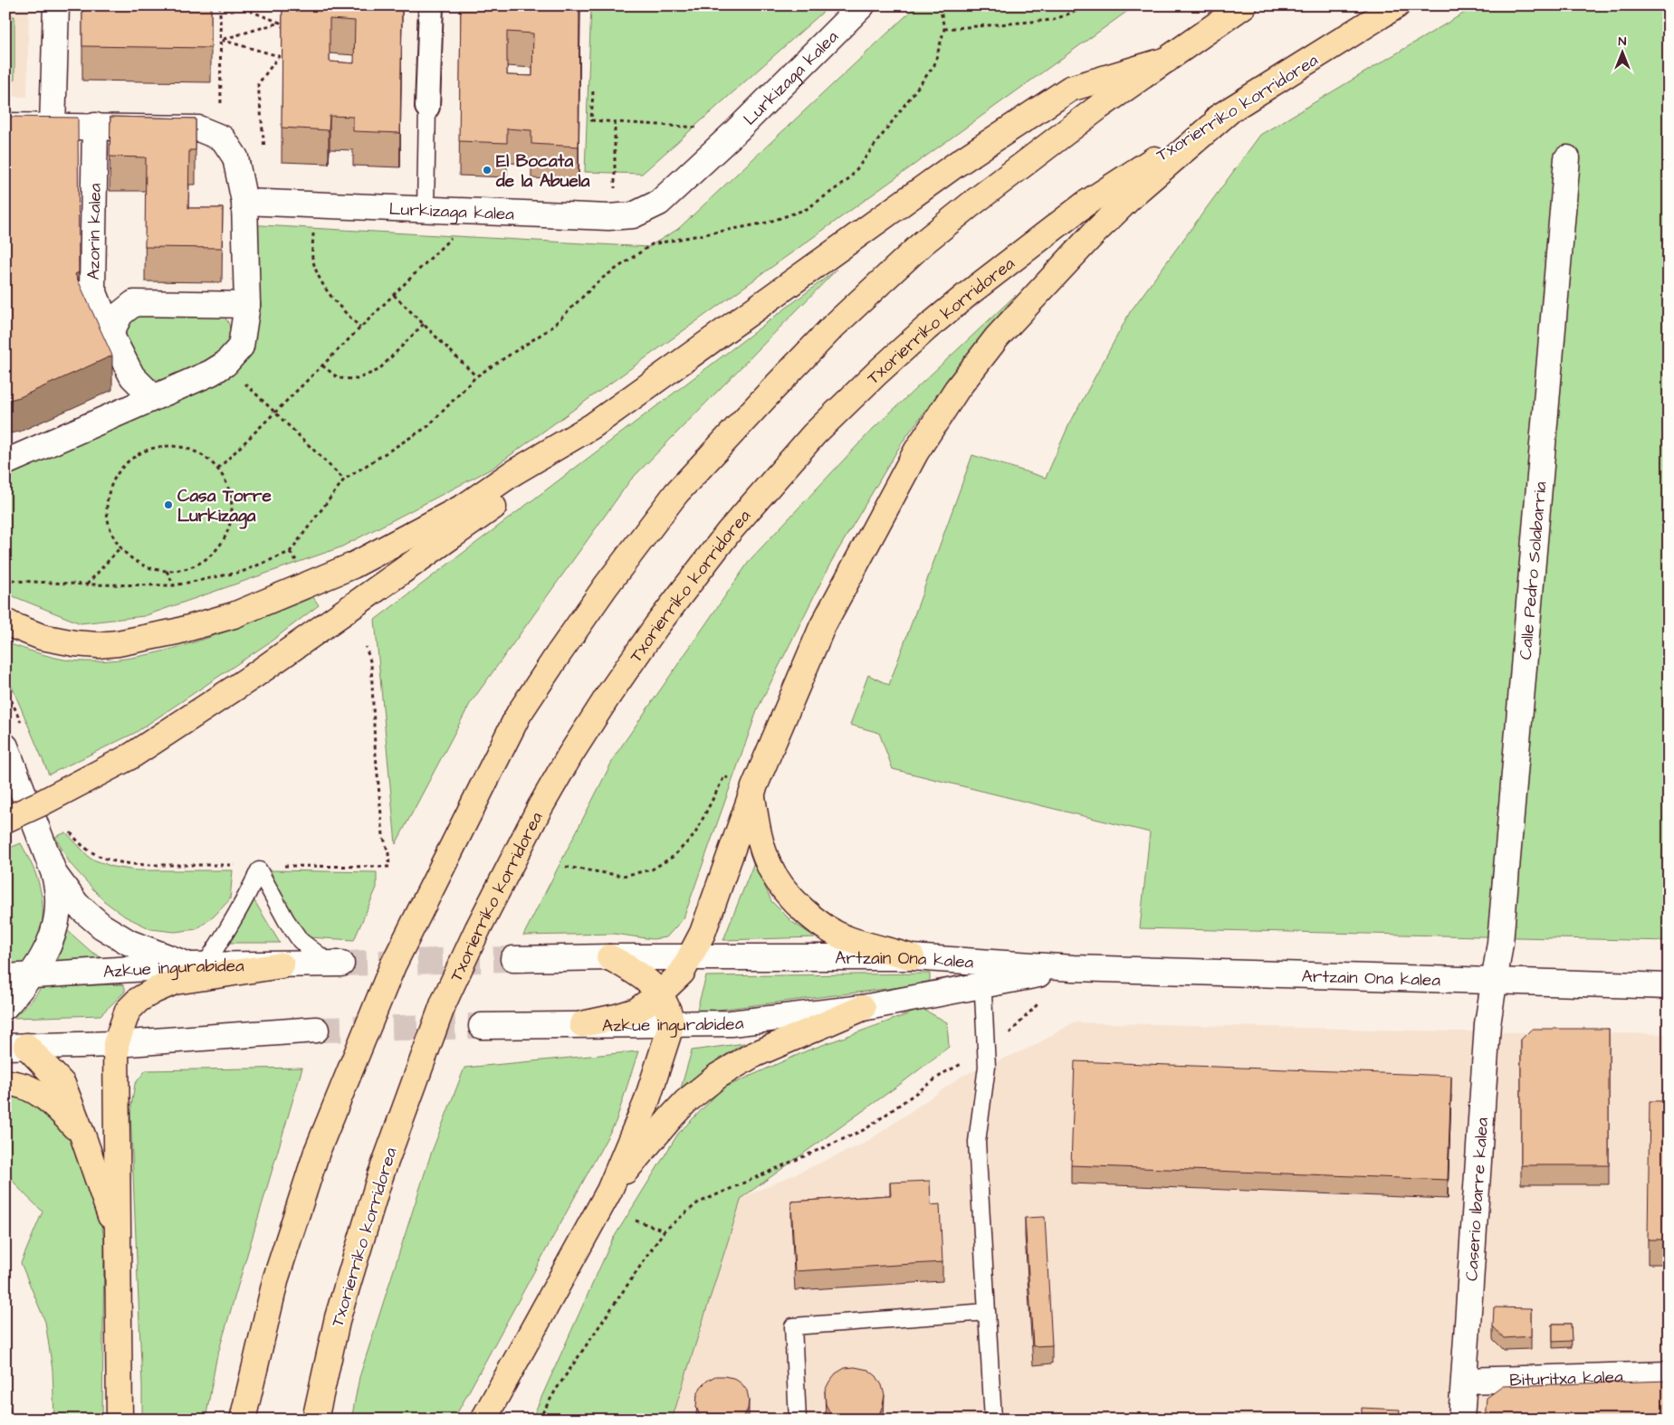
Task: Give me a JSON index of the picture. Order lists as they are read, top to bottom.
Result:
{
  "streets": {
    "highway": ["Txorierriko korridorea"],
    "street": [
      "Lurkizaga kalea",
      "Azorin kalea",
      "Calle Pedro Solabarria",
      "Artzain Ona kalea",
      "Azkue ingurabidea",
      "Caserio Ibarre kalea",
      "Bituritxa kalea"
    ]
  },
  "crossings": [
    ["Calle Pedro Solabarria", "Artzain Ona kalea"],
    ["Calle Pedro Solabarria", "Caserio Ibarre kalea"],
    ["Artzain Ona kalea", "Azkue ingurabidea"],
    ["Artzain Ona kalea", "Caserio Ibarre kalea"],
    ["Caserio Ibarre kalea", "Bituritxa kalea"]
  ],
  "places": ["El Bocata de la Abuela", "Casa Torre Lurkizaga"],
  "north": "top"
}
